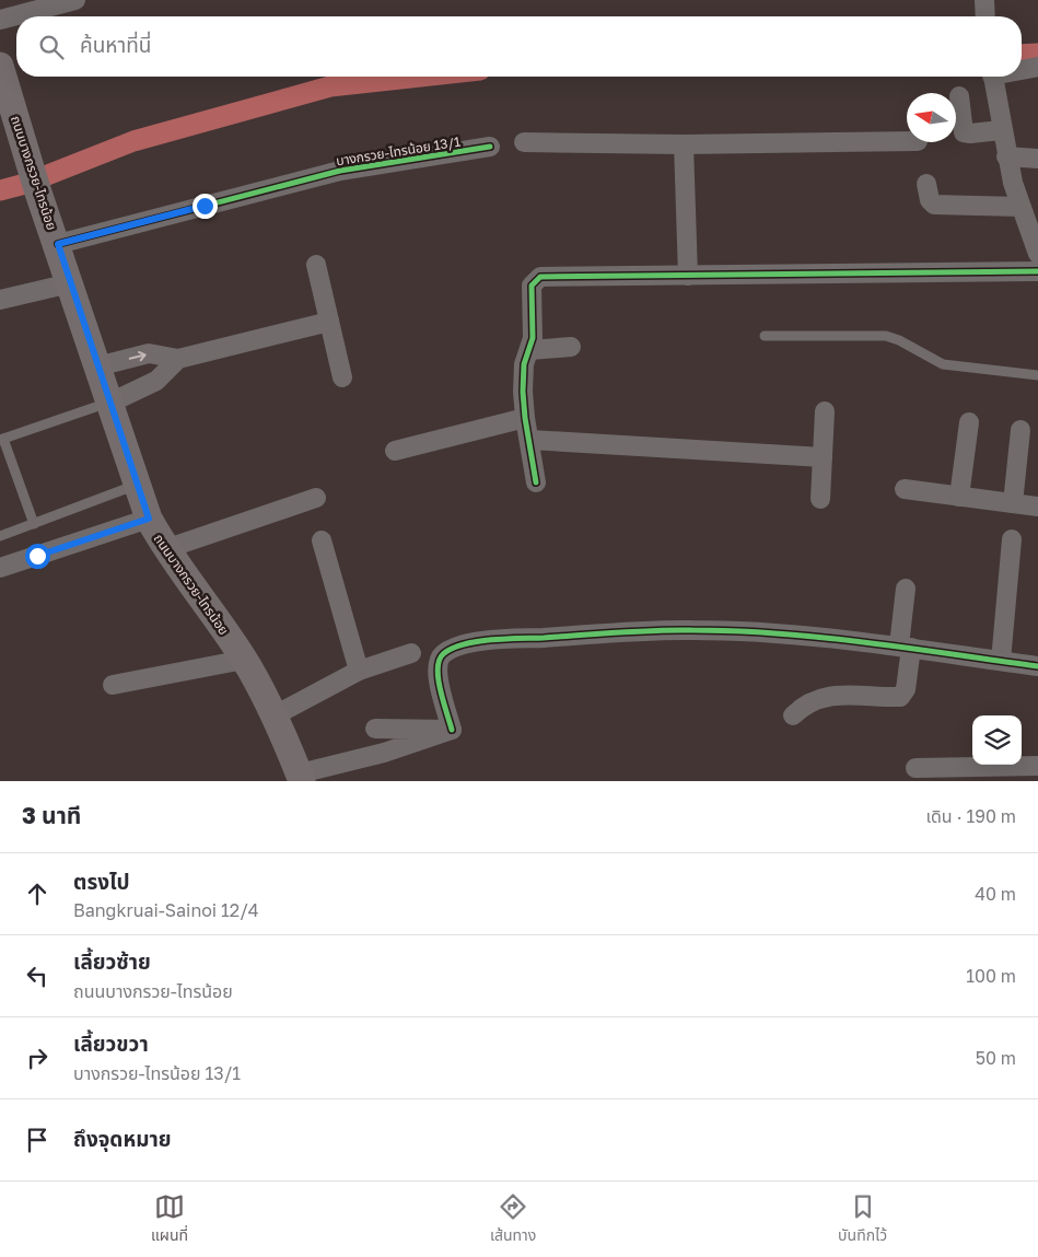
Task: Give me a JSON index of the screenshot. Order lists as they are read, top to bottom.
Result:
{
  "streets": {
    "main road": ["ถนนบางกรวย-ไทรน้อย"],
    "street": ["บางกรวย-ไทรน้อย 13/1"]
  },
  "crossings": [
    ["บางกรวย-ไทรน้อย 13/1", "ถนนบางกรวย-ไทรน้อย"]
  ],
  "north": "left",
  "page": {
    "search": "ค้นหาที่นี่",
    "heading": ["3 นาที", "เดิน · 190 m"],
    "list": [
      ["ตรงไป", "Bangkruai-Sainoi 12/4", "40 m"],
      ["เลี้ยวซ้าย", "ถนนบางกรวย-ไทรน้อย", "100 m"],
      ["เลี้ยวขวา", "บางกรวย-ไทรน้อย 13/1", "50 m"],
      "ถึงจุดหมาย"
    ],
    "nav": ["แผนที่", "เส้นทาง", "บันทึกไว้"]
  }
}
